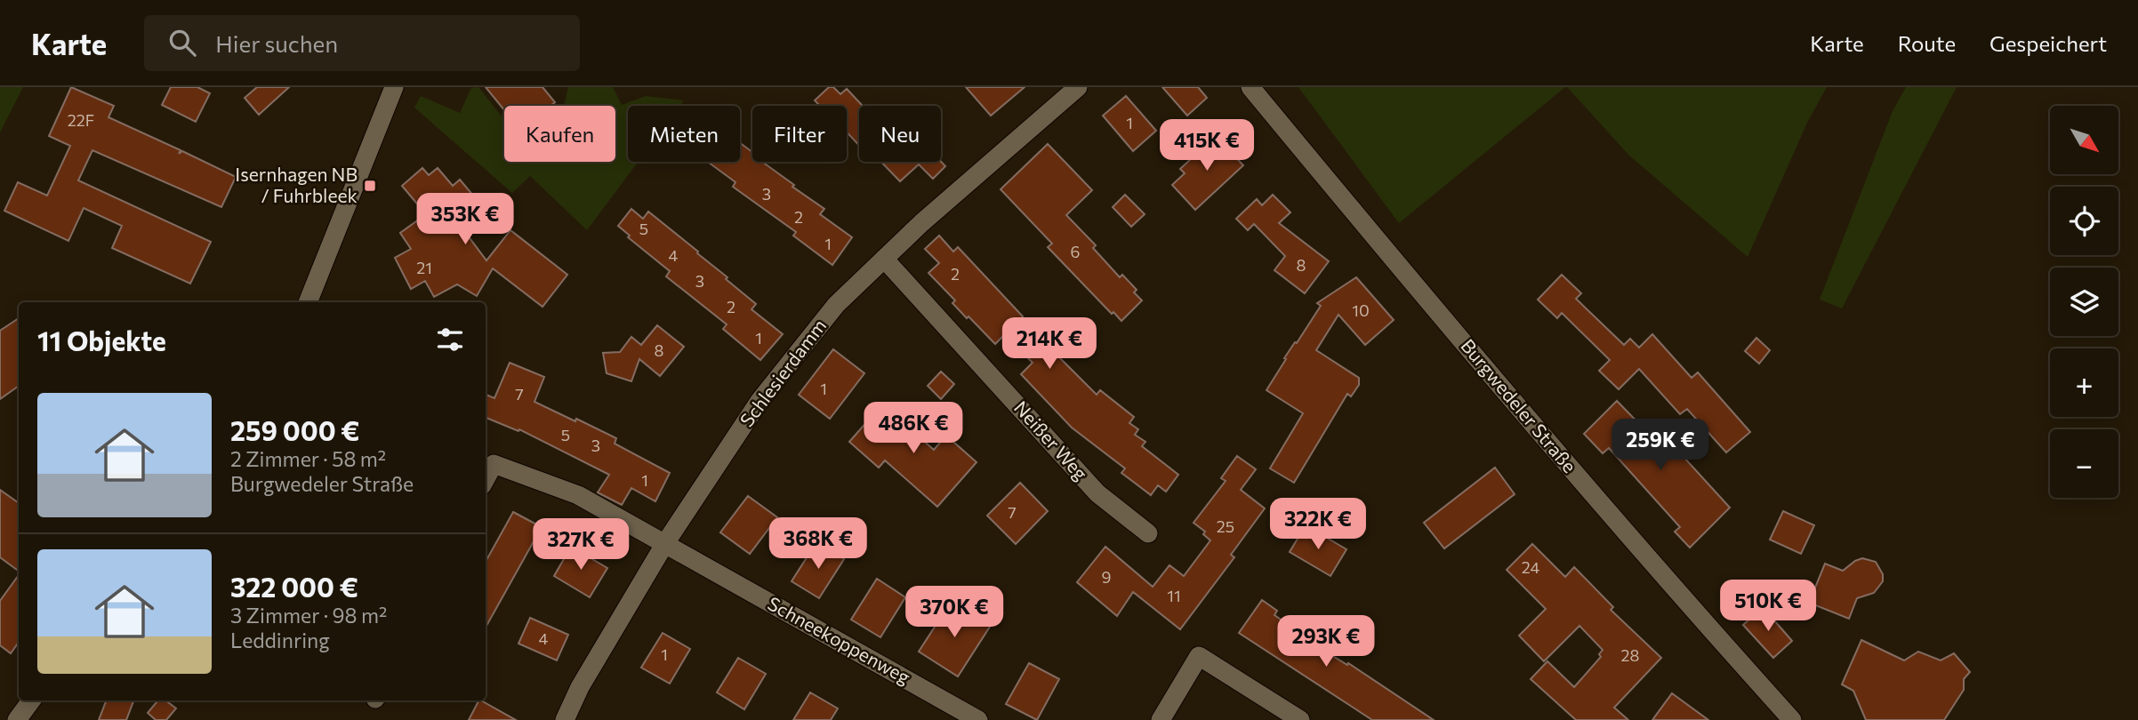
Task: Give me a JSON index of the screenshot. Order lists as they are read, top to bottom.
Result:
{
  "streets": {
    "street": [
      "Schlesierdamm",
      "Burgwedeler Straße",
      "Neißer Weg",
      "Schneekoppenweg"
    ]
  },
  "crossings": [
    ["Schlesierdamm", "Neißer Weg"],
    ["Schlesierdamm", "Schneekoppenweg"]
  ],
  "places": {
    "transit": ["Isernhagen NB / Fuhrbleek"]
  },
  "house_numbers": [
    "22F",
    "1",
    "3",
    "2",
    "5",
    "1",
    "6",
    "4",
    "8",
    "21",
    "2",
    "3",
    "2",
    "10",
    "1",
    "8",
    "1",
    "7",
    "5",
    "3",
    "1",
    "7",
    "25",
    "24",
    "9",
    "11",
    "4",
    "1",
    "28"
  ],
  "north": "bottom right",
  "page": {
    "header": "Karte",
    "search": "Hier suchen",
    "nav": ["Karte", "Route", "Gespeichert"],
    "map_buttons": ["+", "−"],
    "chip": [
      "Kaufen",
      "Mieten",
      "Filter",
      "Neu"
    ],
    "price": [
      "415K €",
      "353K €",
      "214K €",
      "486K €",
      "259K €",
      "322K €",
      "368K €",
      "327K €",
      "510K €",
      "370K €",
      "293K €"
    ],
    "heading": "11 Objekte",
    "list": [
      {
        "name": "259 000 €",
        "note": "2 Zimmer · 58 m² · Burgwedeler Straße"
      },
      {
        "name": "322 000 €",
        "note": "3 Zimmer · 98 m² · Leddinring"
      }
    ]
  }
}
